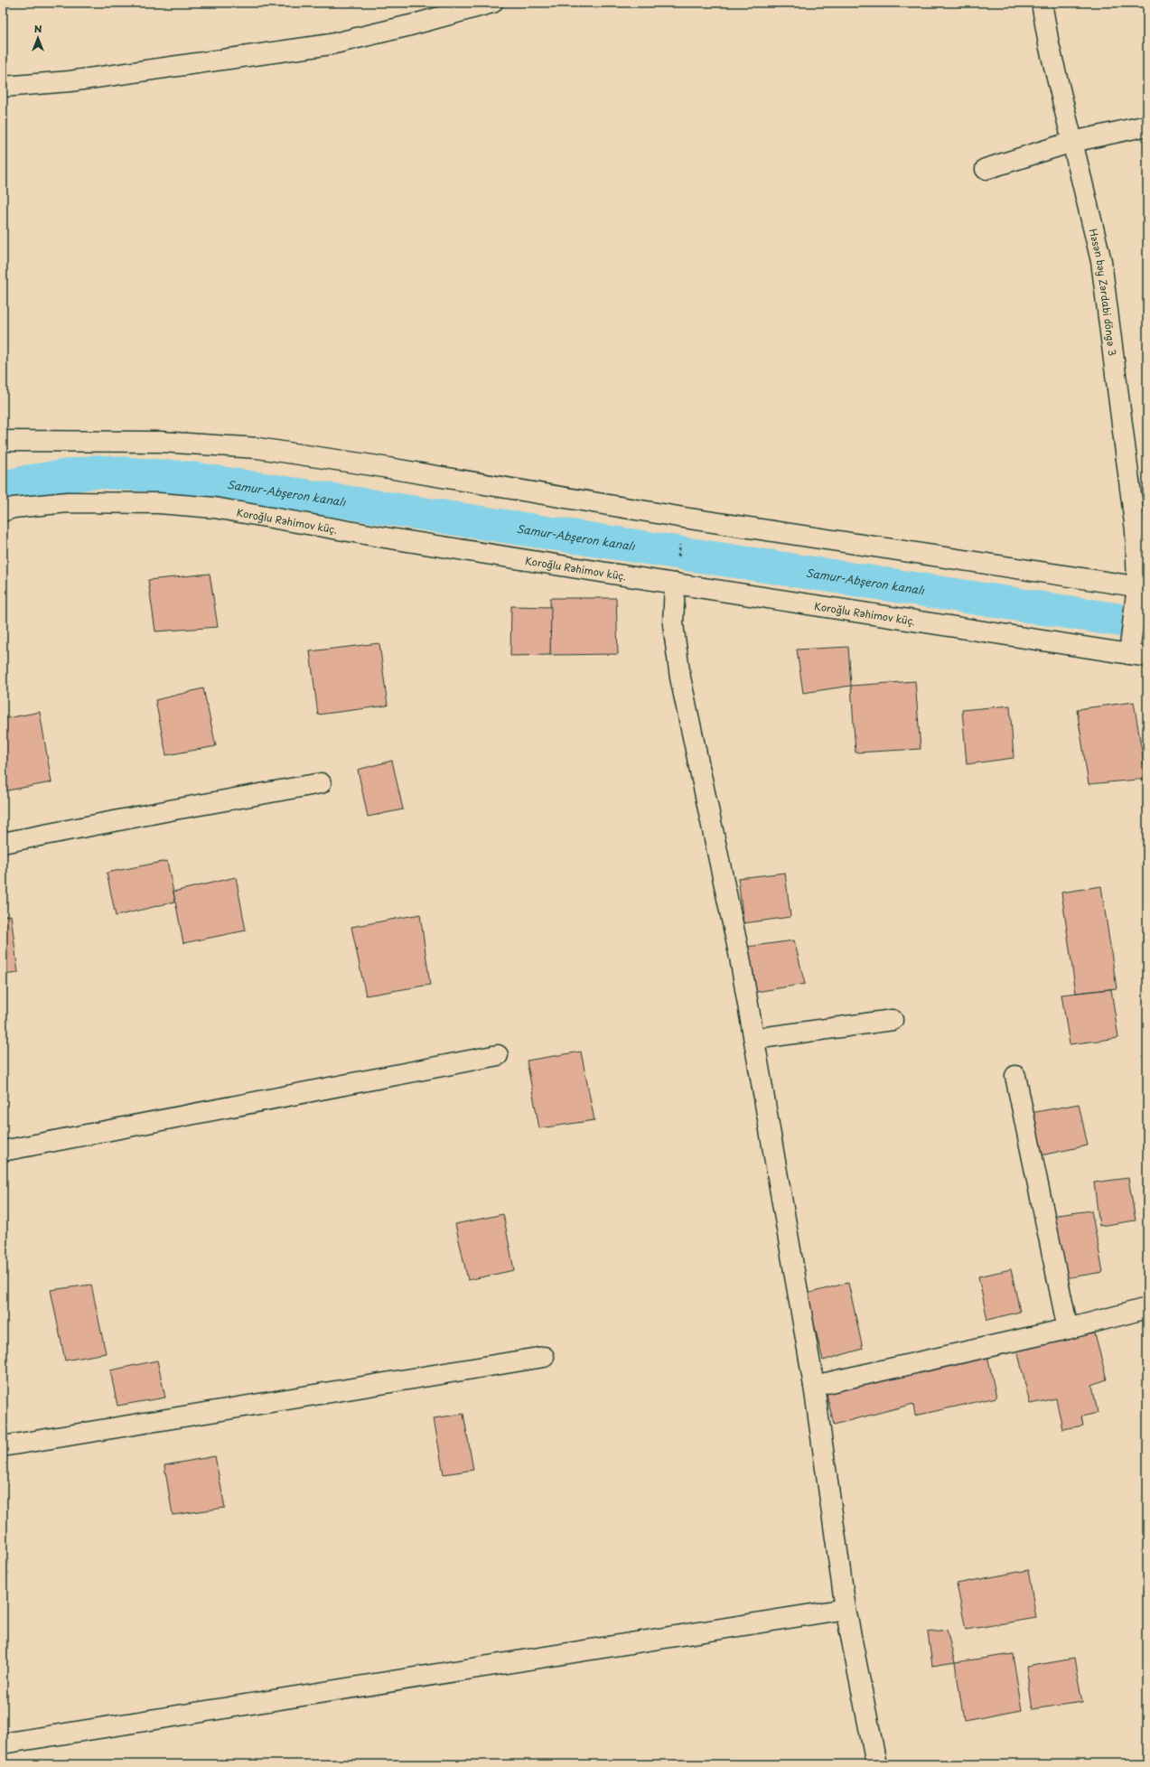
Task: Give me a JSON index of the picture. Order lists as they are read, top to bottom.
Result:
{
  "streets": {
    "street": ["Həsən bəy Zərdabi döngə 3", "Koroğlu Rəhimov küç."]
  },
  "crossings": [
    ["Həsən bəy Zərdabi döngə 3", "Koroğlu Rəhimov küç."]
  ],
  "water": ["Samur-Abşeron kanalı"],
  "north": "top"
}
